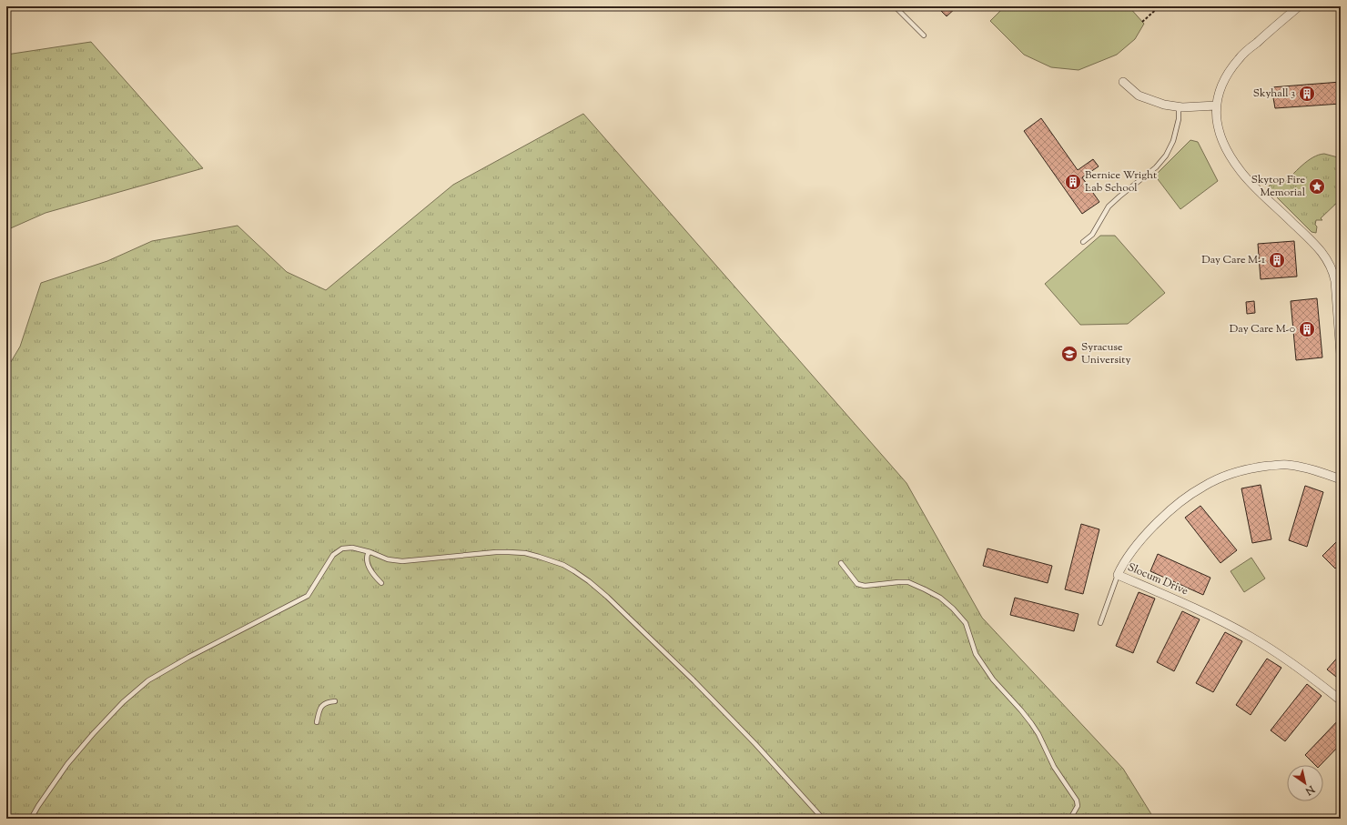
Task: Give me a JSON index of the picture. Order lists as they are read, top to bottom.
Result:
{
  "streets": {
    "street": ["Slocum Drive"]
  },
  "places": {
    "building": [
      "Skyhall 3",
      "Bernice Wright Lab School",
      "Day Care M-1",
      "Day Care M-0"
    ],
    "place": ["Skytop Fire Memorial"],
    "school or university": ["Syracuse University"]
  },
  "north": "bottom right"
}
